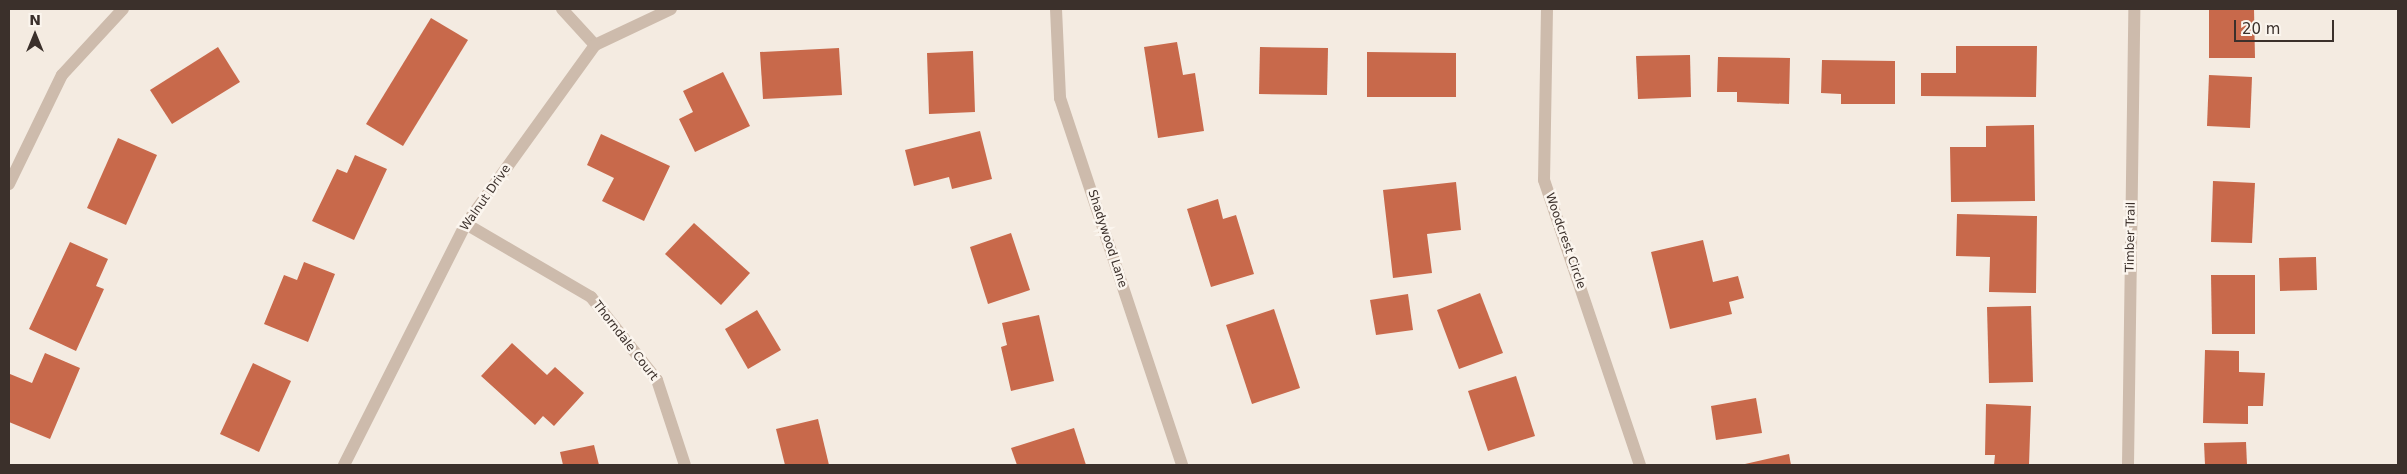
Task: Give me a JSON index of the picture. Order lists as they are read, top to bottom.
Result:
{
  "streets": {
    "street": [
      "Walnut Drive",
      "Timber Trail",
      "Shadywood Lane",
      "Woodcrest Circle",
      "Thorndale Court"
    ]
  },
  "crossings": [
    ["Walnut Drive", "Thorndale Court"]
  ],
  "scale_bar": "20 m",
  "north": "top"
}
